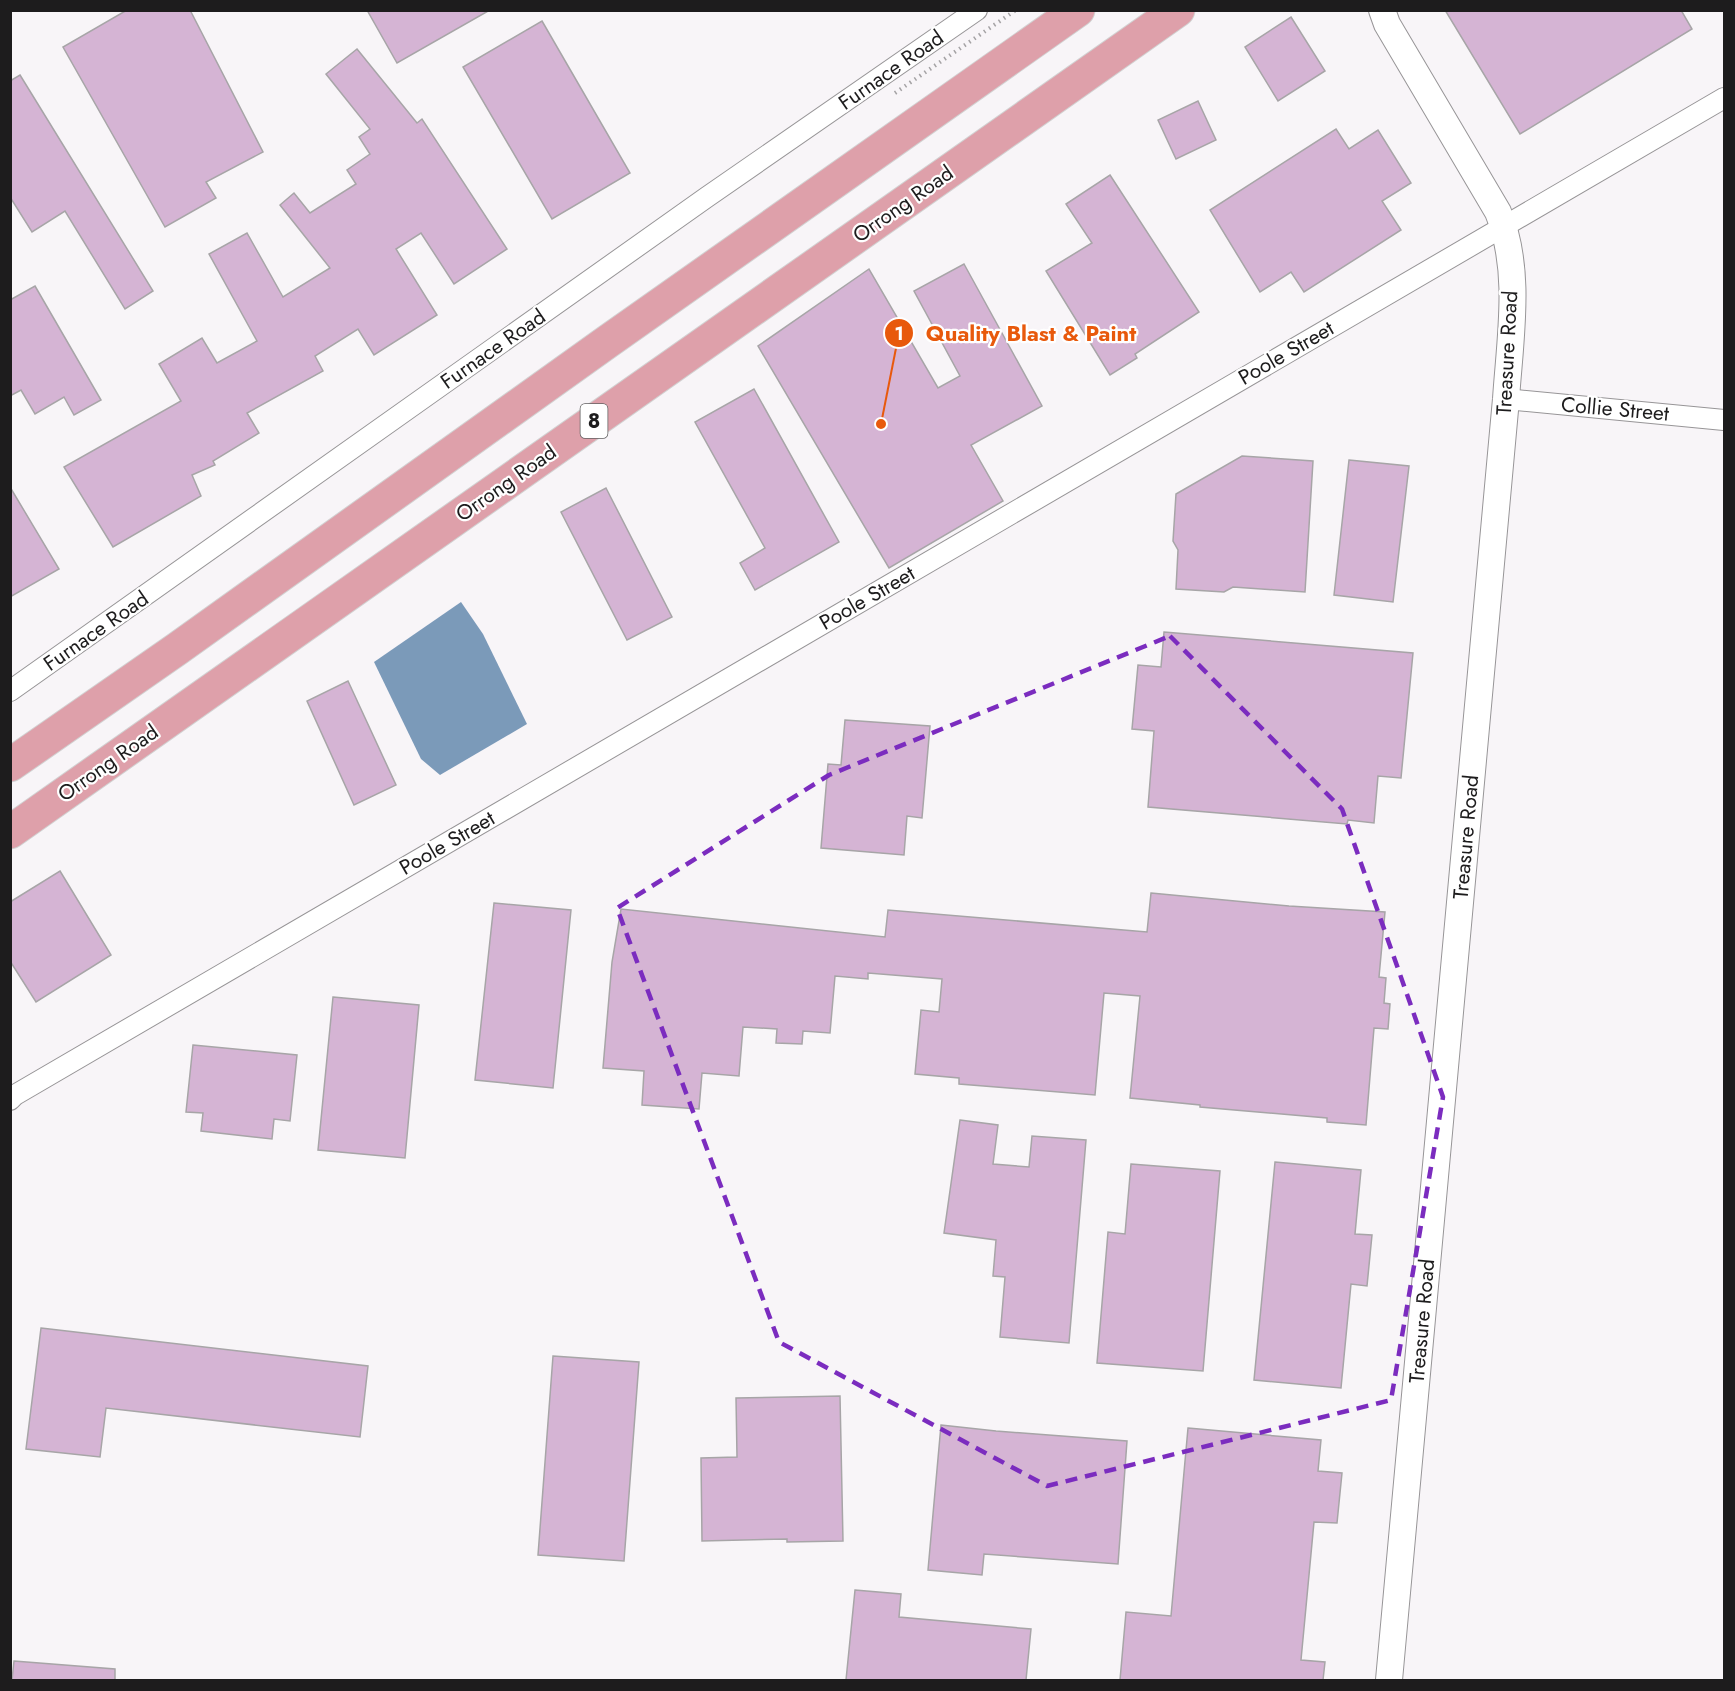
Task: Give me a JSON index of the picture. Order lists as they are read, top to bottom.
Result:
{
  "streets": {
    "highway": ["Orrong Road", "8"],
    "street": [
      "Furnace Road",
      "Poole Street",
      "Treasure Road",
      "Collie Street"
    ]
  },
  "crossings": [
    ["Poole Street", "Treasure Road"],
    ["Treasure Road", "Collie Street"]
  ],
  "places": ["Quality Blast & Paint"]
}
